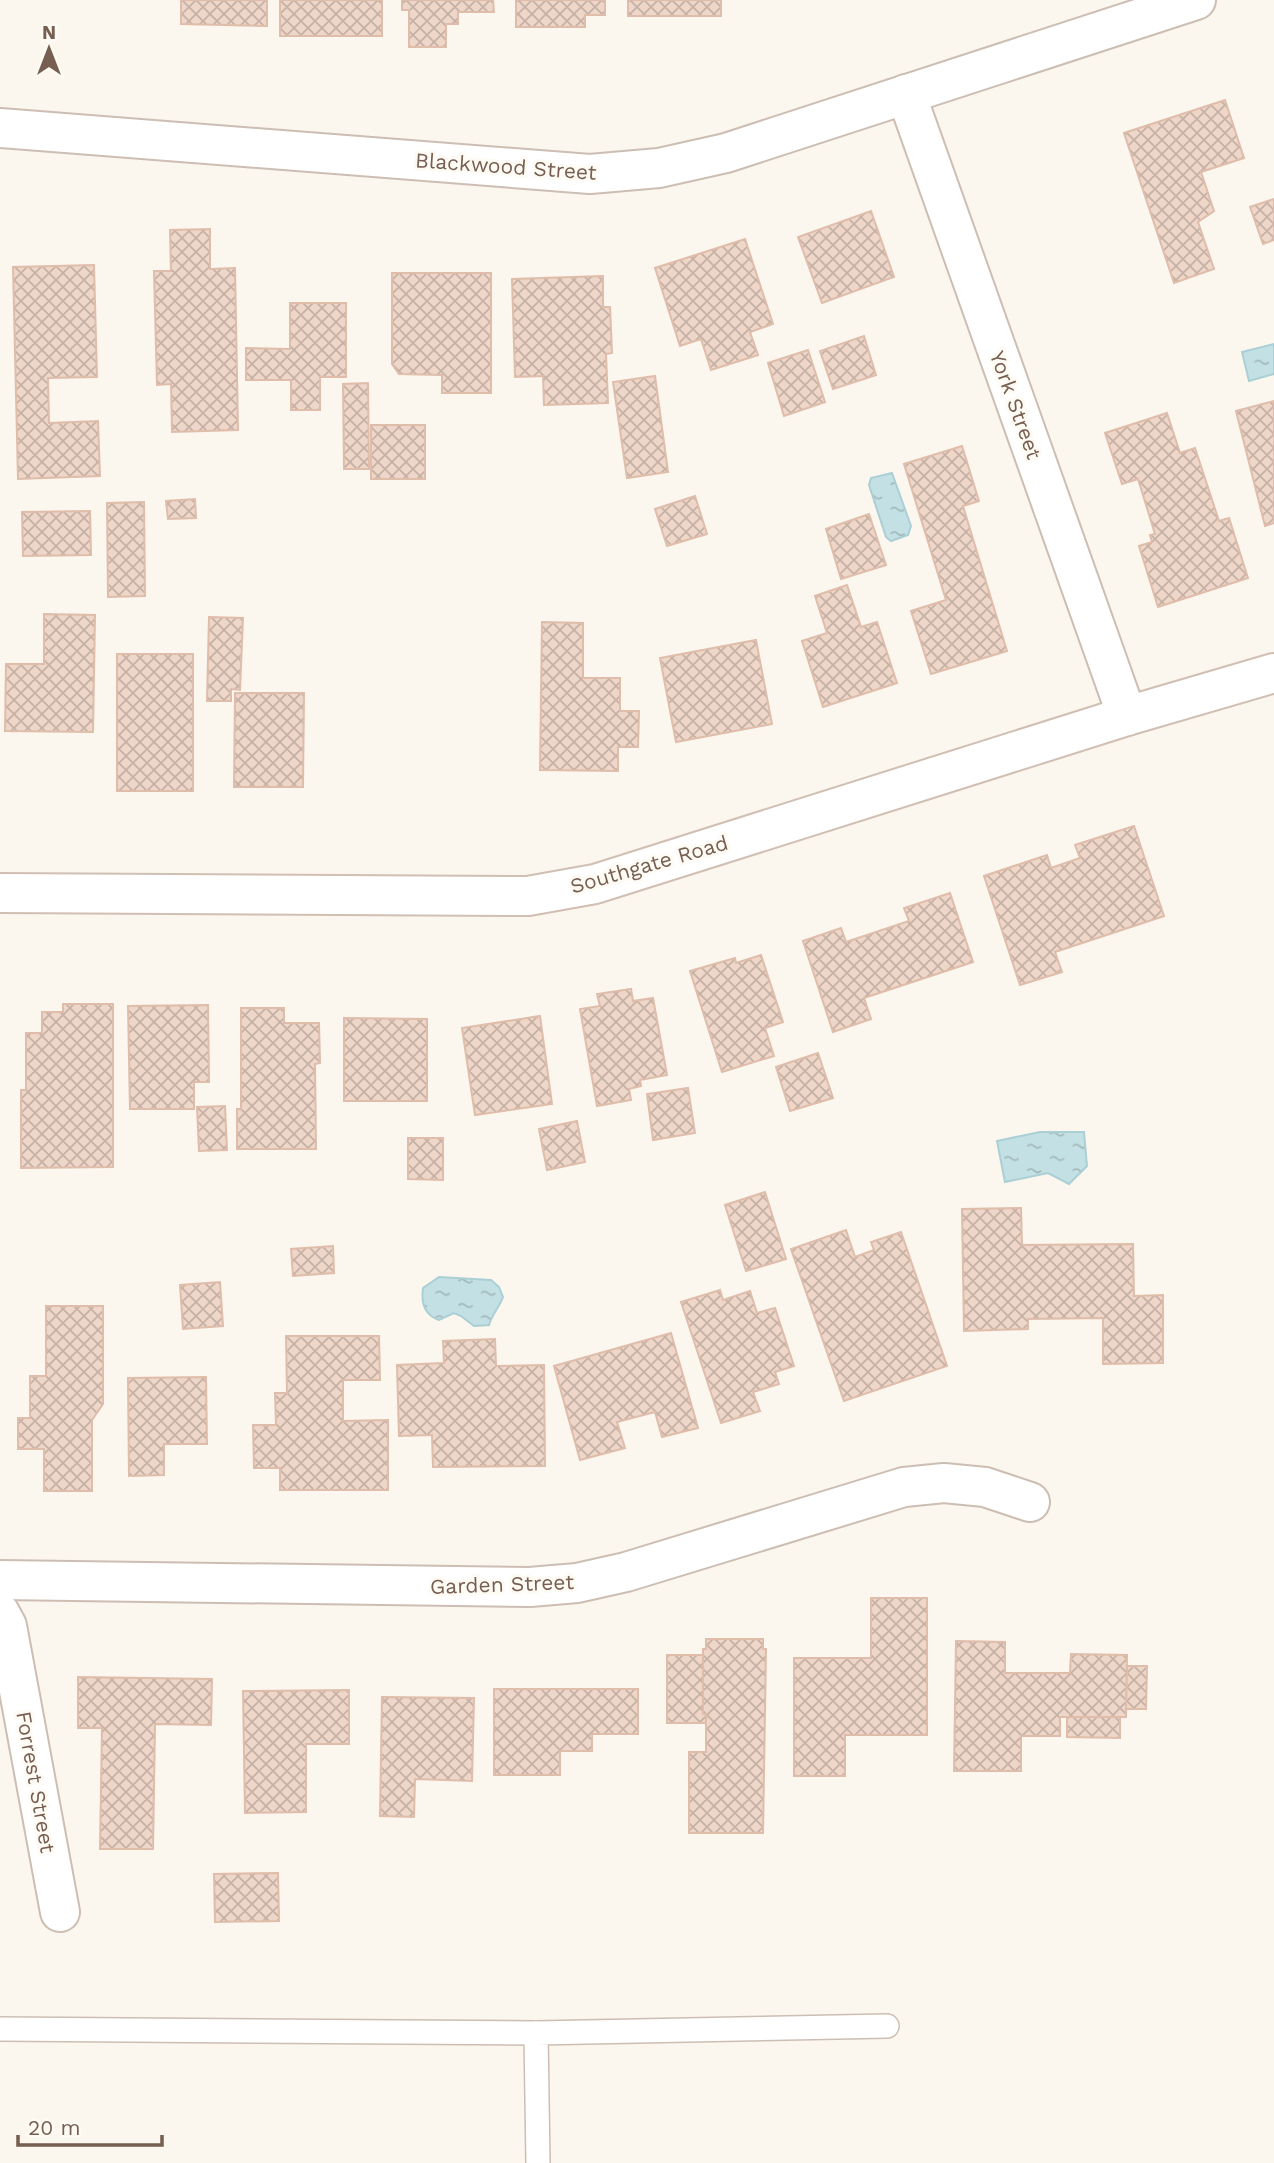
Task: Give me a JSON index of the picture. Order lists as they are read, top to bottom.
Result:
{
  "streets": {
    "street": [
      "Blackwood Street",
      "York Street",
      "Southgate Road",
      "Garden Street",
      "Forrest Street"
    ]
  },
  "crossings": [
    ["Blackwood Street", "York Street"],
    ["York Street", "Southgate Road"]
  ],
  "scale_bar": "20 m",
  "north": "top"
}
